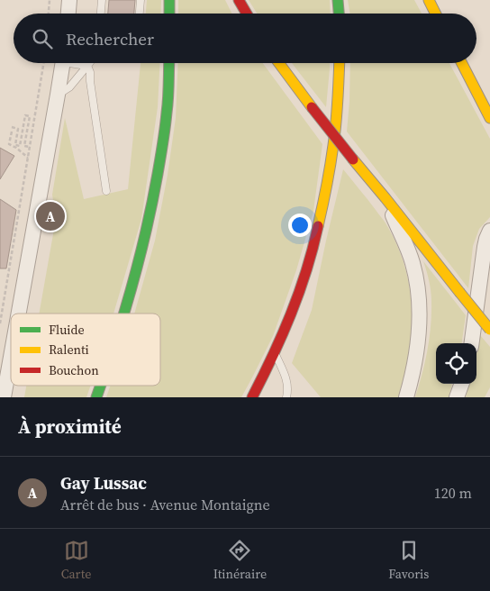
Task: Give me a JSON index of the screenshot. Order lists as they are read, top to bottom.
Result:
{
  "legend": ["Fluide", "Ralenti", "Bouchon"],
  "page": {
    "search": "Rechercher",
    "pins": "A",
    "heading": "À proximité",
    "list": [
      {
        "mark": "A",
        "name": "Gay Lussac",
        "note": "Arrêt de bus · Avenue Montaigne",
        "value": "120 m"
      }
    ],
    "nav": ["Carte", "Itinéraire", "Favoris"]
  }
}
